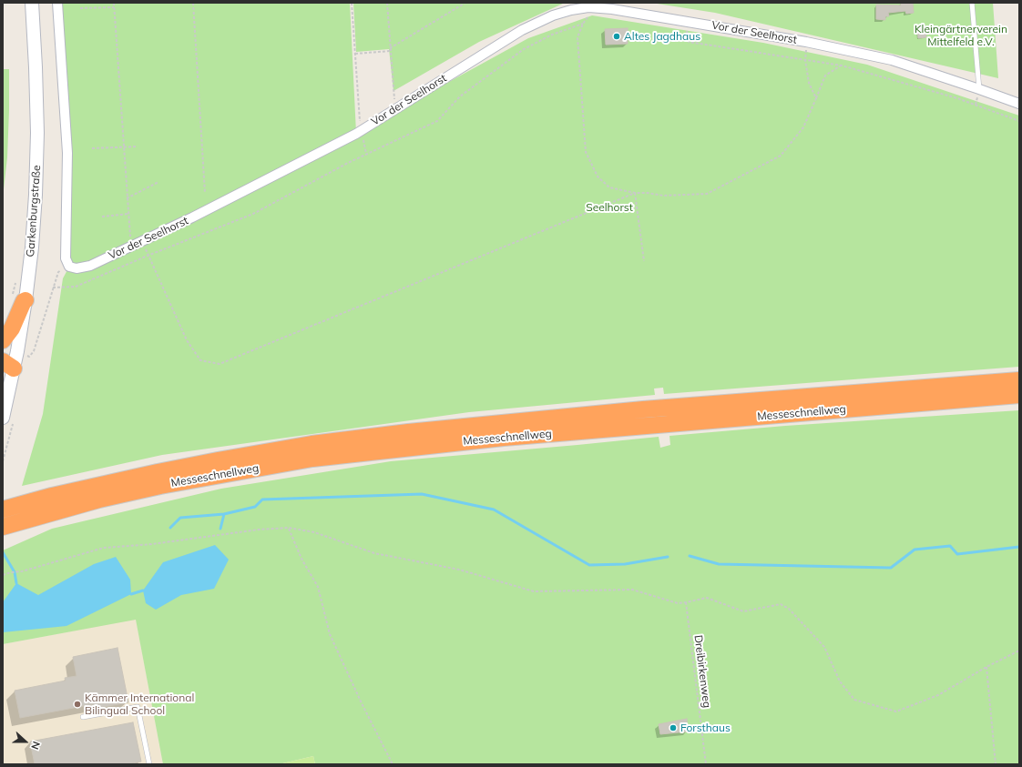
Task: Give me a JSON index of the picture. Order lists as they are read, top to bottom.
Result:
{
  "streets": {
    "highway": ["Messeschnellweg"],
    "main road": ["Garkenburgstraße"],
    "street": ["Vor der Seelhorst"],
    "path": ["Dreibirkenweg"]
  },
  "parks": ["Kleingärtnerverein Mittelfeld e.V.", "Seelhorst"],
  "places": ["Altes Jagdhaus", "Kämmer International Bilingual School", "Forsthaus"],
  "north": "right"
}
